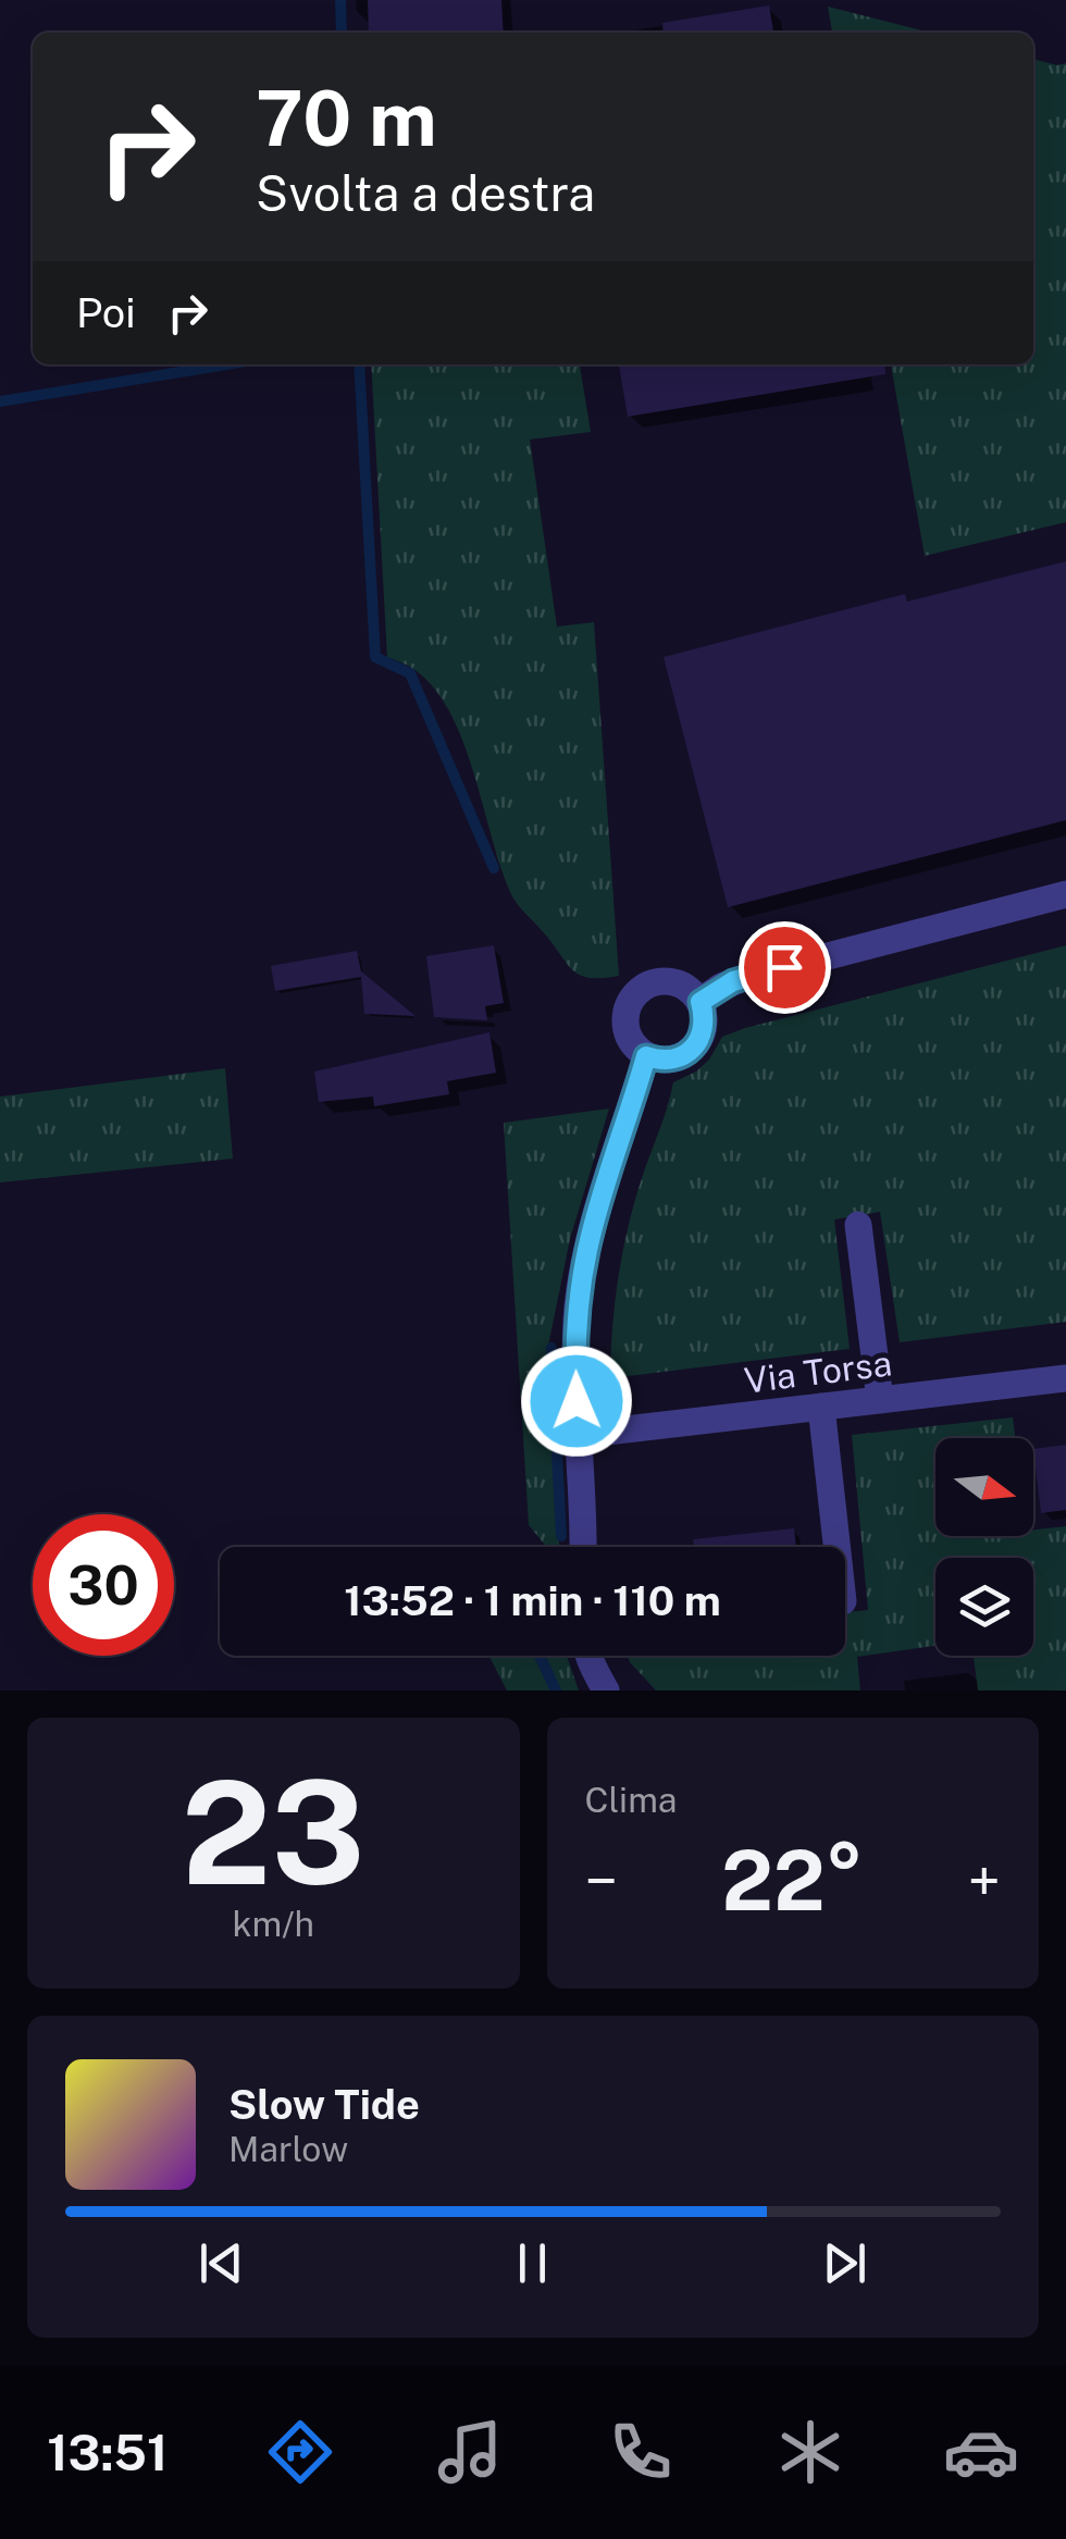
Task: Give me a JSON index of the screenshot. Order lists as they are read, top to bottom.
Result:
{
  "streets": {
    "street": ["Via Torsa"]
  },
  "north": "right",
  "page": {
    "turn": ["70 m", "Svolta a destra"],
    "then": "Poi",
    "limit": "30",
    "trip": "13:52 · 1 min · 110 m",
    "tile": [
      ["23", "km/h"],
      "Clima"
    ],
    "heat": ["−", "22°", "+"],
    "song": ["Slow Tide", "Marlow"],
    "tabs": "13:51"
  }
}
